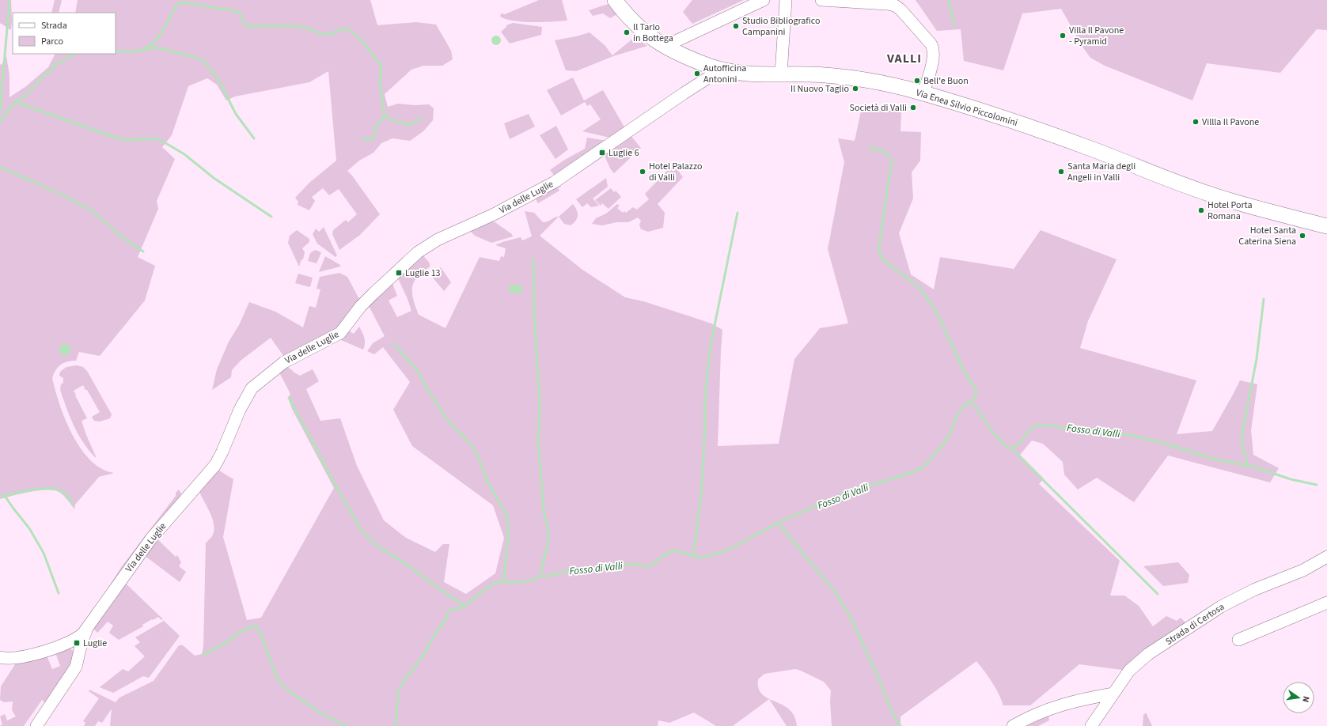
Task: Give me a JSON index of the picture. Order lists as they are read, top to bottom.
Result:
{
  "streets": {
    "main road": ["Via Enea Silvio Piccolomini"],
    "street": ["Via delle Luglie", "Strada di Certosa"]
  },
  "crossings": [
    ["Via Enea Silvio Piccolomini", "Via delle Luglie"]
  ],
  "districts": ["VALLI"],
  "water": ["Fosso di Valli"],
  "places": {
    "other": [
      "Studio Bibliografico Campanini",
      "Il Tarlo in Bottega",
      "Villa Il Pavone - Pyramid",
      "Autofficina Antonini",
      "Bell'e Buon",
      "Il Nuovo Taglio",
      "Società di Valli",
      "Villla Il Pavone",
      "Hotel Palazzo di Valli",
      "Santa Maria degli Angeli in Valli",
      "Hotel Porta Romana",
      "Hotel Santa Caterina Siena"
    ],
    "transit": ["Luglie 6", "Luglie 13", "Luglie"]
  },
  "legend": ["Strada", "Parco"],
  "north": "right"
}
